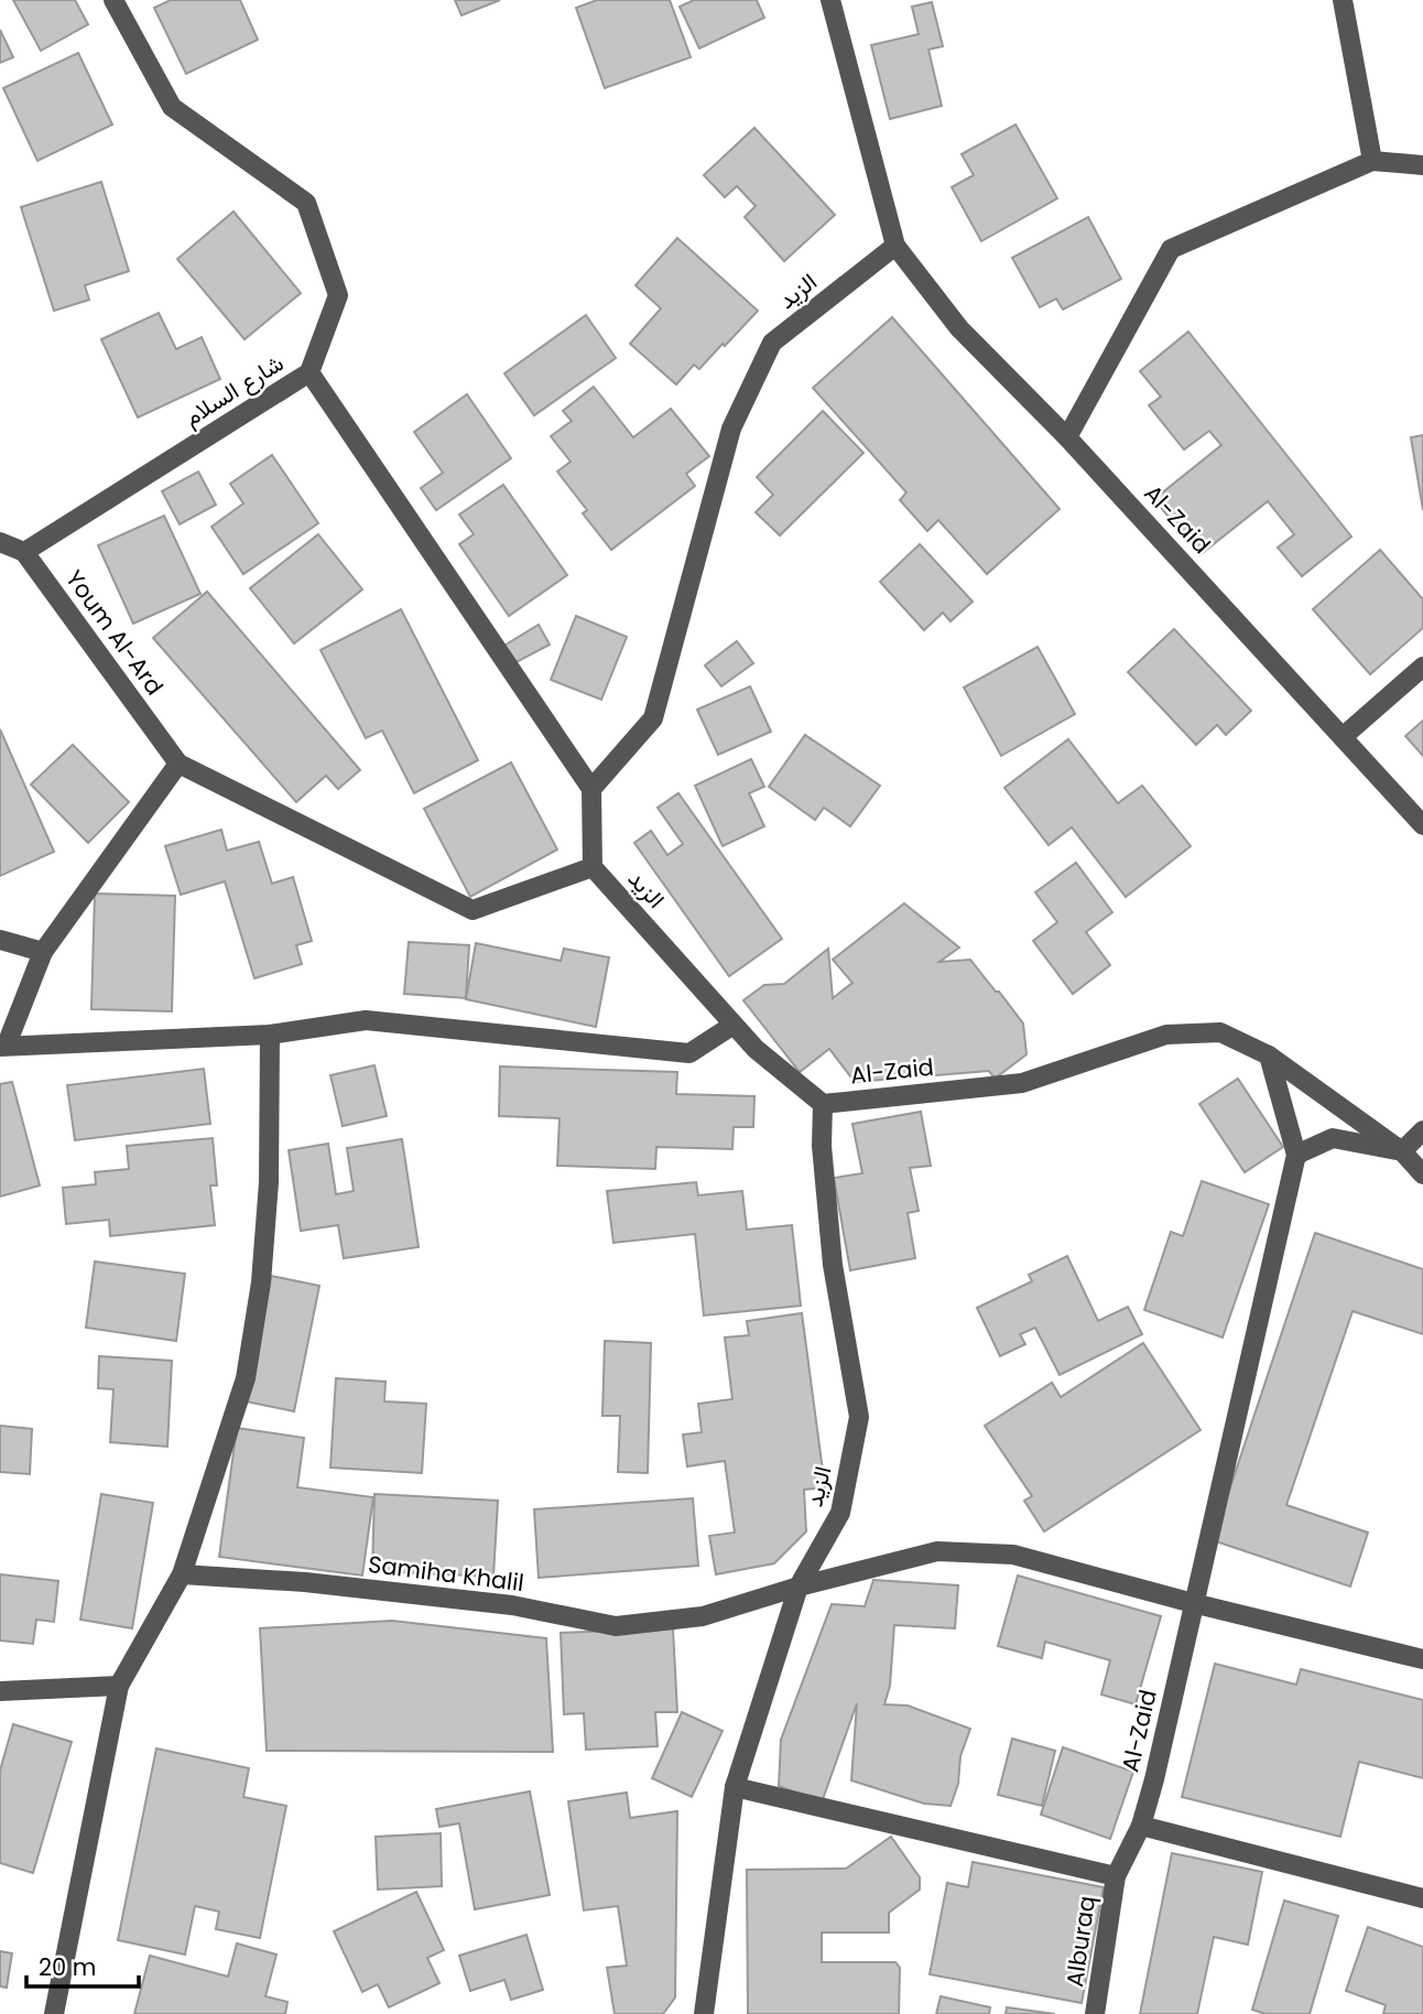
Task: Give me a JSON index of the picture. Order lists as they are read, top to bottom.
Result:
{
  "streets": {
    "street": [
      "الزيد",
      "شارع السلام",
      "Al-Zaid",
      "Youm Al-Ard",
      "Samiha Khalil",
      "Alburaq"
    ]
  },
  "crossings": [
    ["الزيد", "Al-Zaid"],
    ["الزيد", "Samiha Khalil"],
    ["شارع السلام", "Youm Al-Ard"],
    ["Al-Zaid", "Alburaq"]
  ],
  "scale_bar": "20 m"
}
